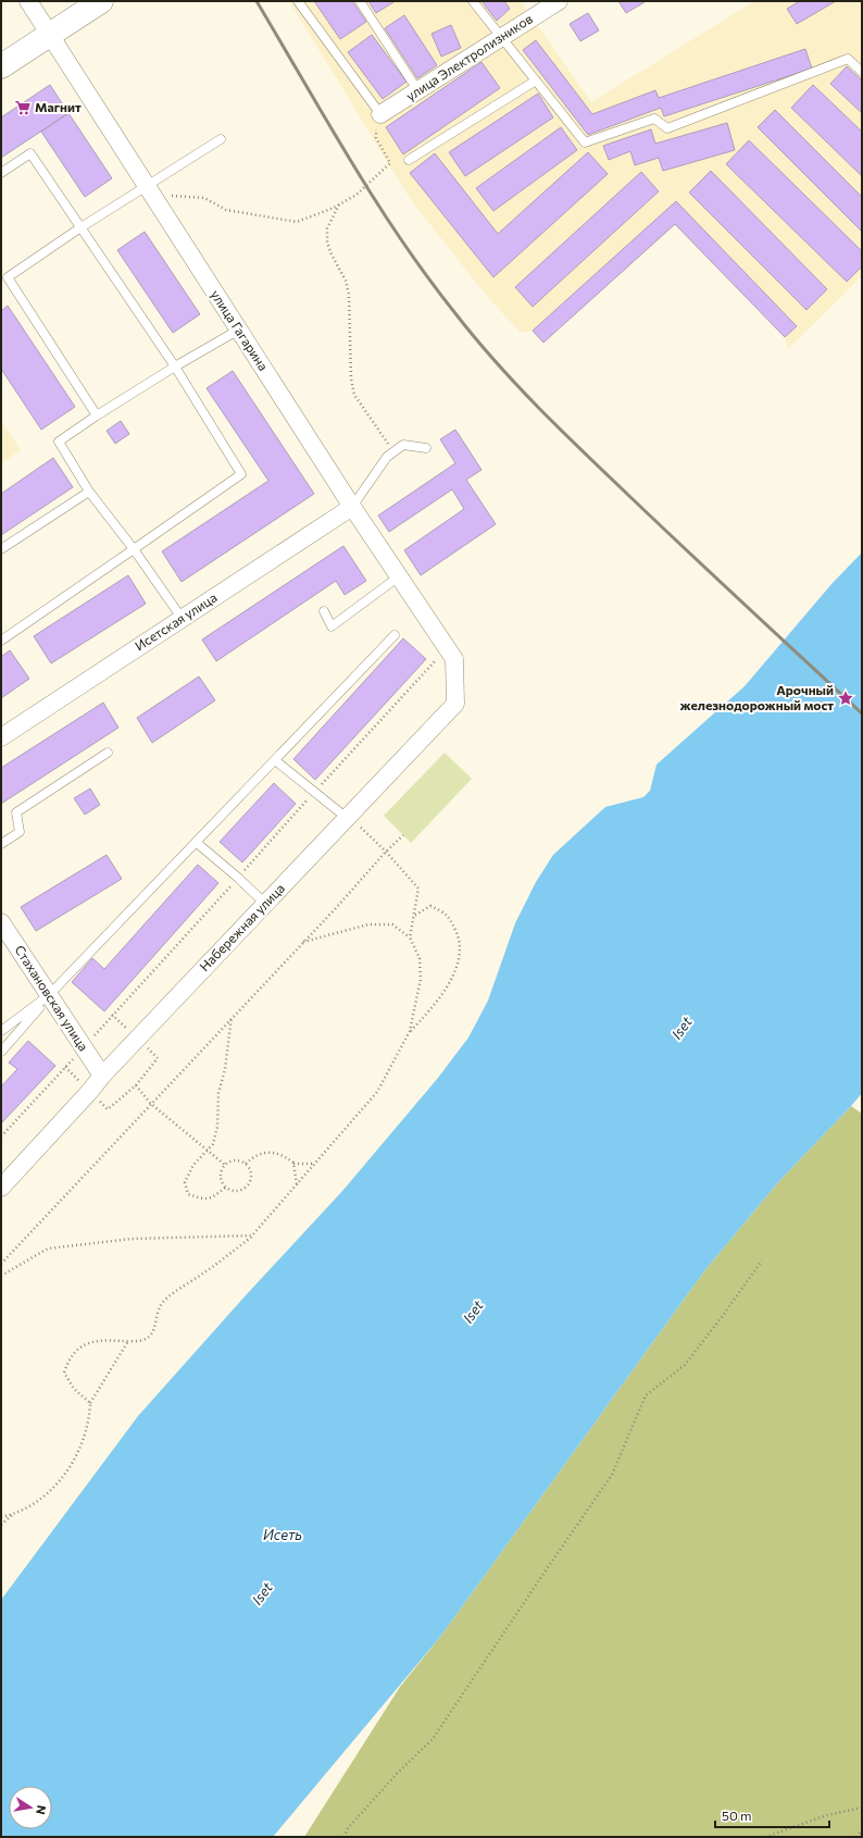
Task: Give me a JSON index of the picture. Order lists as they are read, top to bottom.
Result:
{
  "streets": {
    "street": [
      "улица Электролизников",
      "улица Гагарина",
      "Исетская улица",
      "Набережная улица",
      "Стахановская улица"
    ]
  },
  "crossings": [
    ["улица Гагарина", "Исетская улица"],
    ["улица Гагарина", "Набережная улица"],
    ["Набережная улица", "Стахановская улица"]
  ],
  "water": ["Iset", "Исеть"],
  "places": {
    "supermarket": ["Магнит"],
    "place": ["Арочный железнодорожный мост"]
  },
  "scale_bar": "50 m",
  "north": "right"
}
